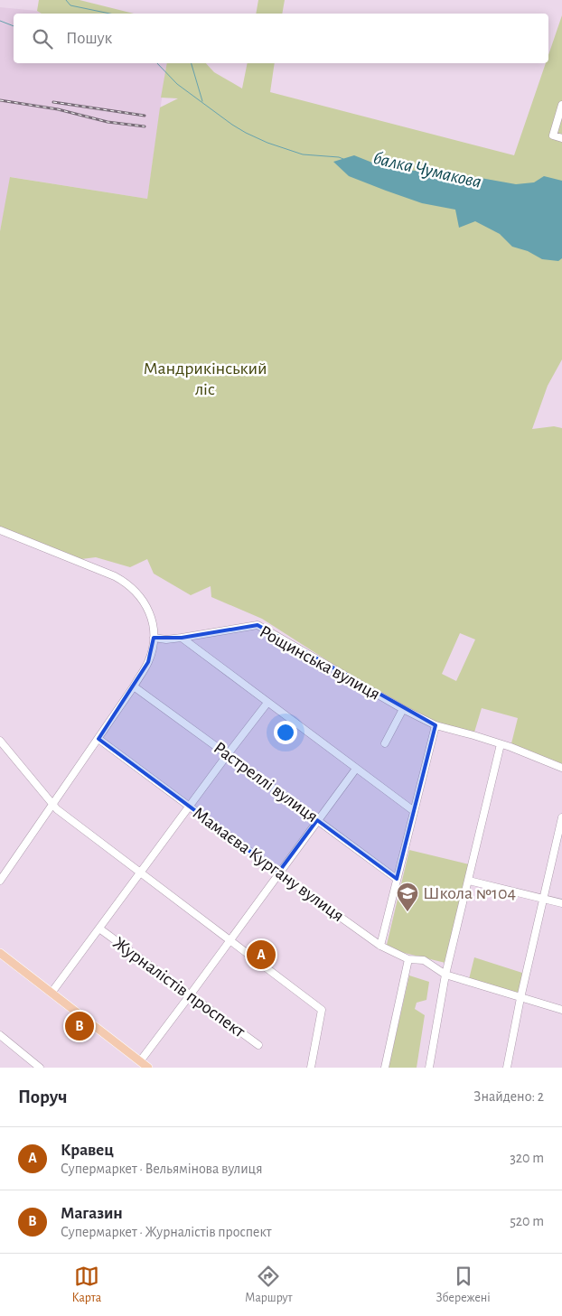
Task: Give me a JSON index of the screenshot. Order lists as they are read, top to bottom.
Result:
{
  "streets": {
    "street": [
      "Рощинська вулиця",
      "Растреллі вулиця",
      "Мамаєва Кургану вулиця",
      "Журналістів проспект"
    ]
  },
  "water": ["балка Чумакова"],
  "parks": ["Мандрикінський ліс"],
  "places": {
    "school or university": ["Школа №104"]
  },
  "page": {
    "search": "Пошук",
    "pins": ["A", "B"],
    "heading": ["Поруч", "Знайдено: 2"],
    "list": [
      {
        "mark": "A",
        "name": "Кравец",
        "note": "Супермаркет · Вельямінова вулиця",
        "value": "320 m"
      },
      {
        "mark": "B",
        "name": "Магазин",
        "note": "Супермаркет · Журналістів проспект",
        "value": "520 m"
      }
    ],
    "nav": ["Карта", "Маршрут", "Збережені"]
  }
}
